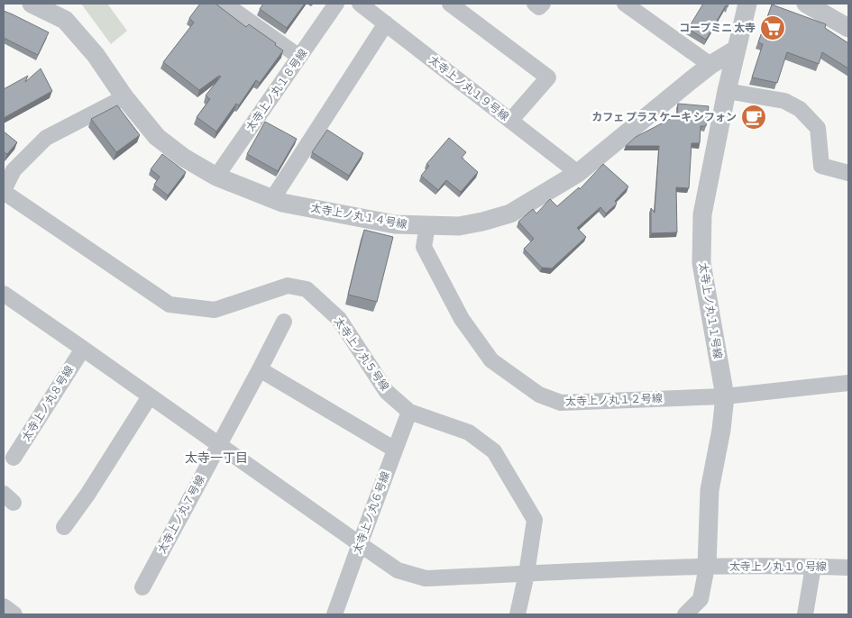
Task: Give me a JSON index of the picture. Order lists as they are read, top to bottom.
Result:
{
  "streets": {
    "street": [
      "太寺上ノ丸１９号線",
      "太寺上ノ丸１８号線",
      "太寺上ノ丸１４号線",
      "太寺上ノ丸１１号線",
      "太寺上ノ丸５号線",
      "太寺上ノ丸１２号線",
      "太寺上ノ丸８号線",
      "太寺上ノ丸６号線",
      "太寺上ノ丸７号線",
      "太寺上ノ丸１０号線"
    ]
  },
  "crossings": [
    ["太寺上ノ丸１９号線", "太寺上ノ丸１４号線"],
    ["太寺上ノ丸１８号線", "太寺上ノ丸１４号線"],
    ["太寺上ノ丸１４号線", "太寺上ノ丸１１号線"],
    ["太寺上ノ丸１４号線", "太寺上ノ丸１２号線"],
    ["太寺上ノ丸１１号線", "太寺上ノ丸１２号線"],
    ["太寺上ノ丸１１号線", "太寺上ノ丸１０号線"],
    ["太寺上ノ丸５号線", "太寺上ノ丸６号線"],
    ["太寺上ノ丸５号線", "太寺上ノ丸１０号線"],
    ["太寺上ノ丸８号線", "太寺上ノ丸１０号線"],
    ["太寺上ノ丸６号線", "太寺上ノ丸１０号線"],
    ["太寺上ノ丸７号線", "太寺上ノ丸１０号線"]
  ],
  "districts": ["太寺一丁目"],
  "places": {
    "supermarket": ["コープミニ 太寺"],
    "cafe": ["カフェ プラス ケーキ シフォン"]
  }
}
